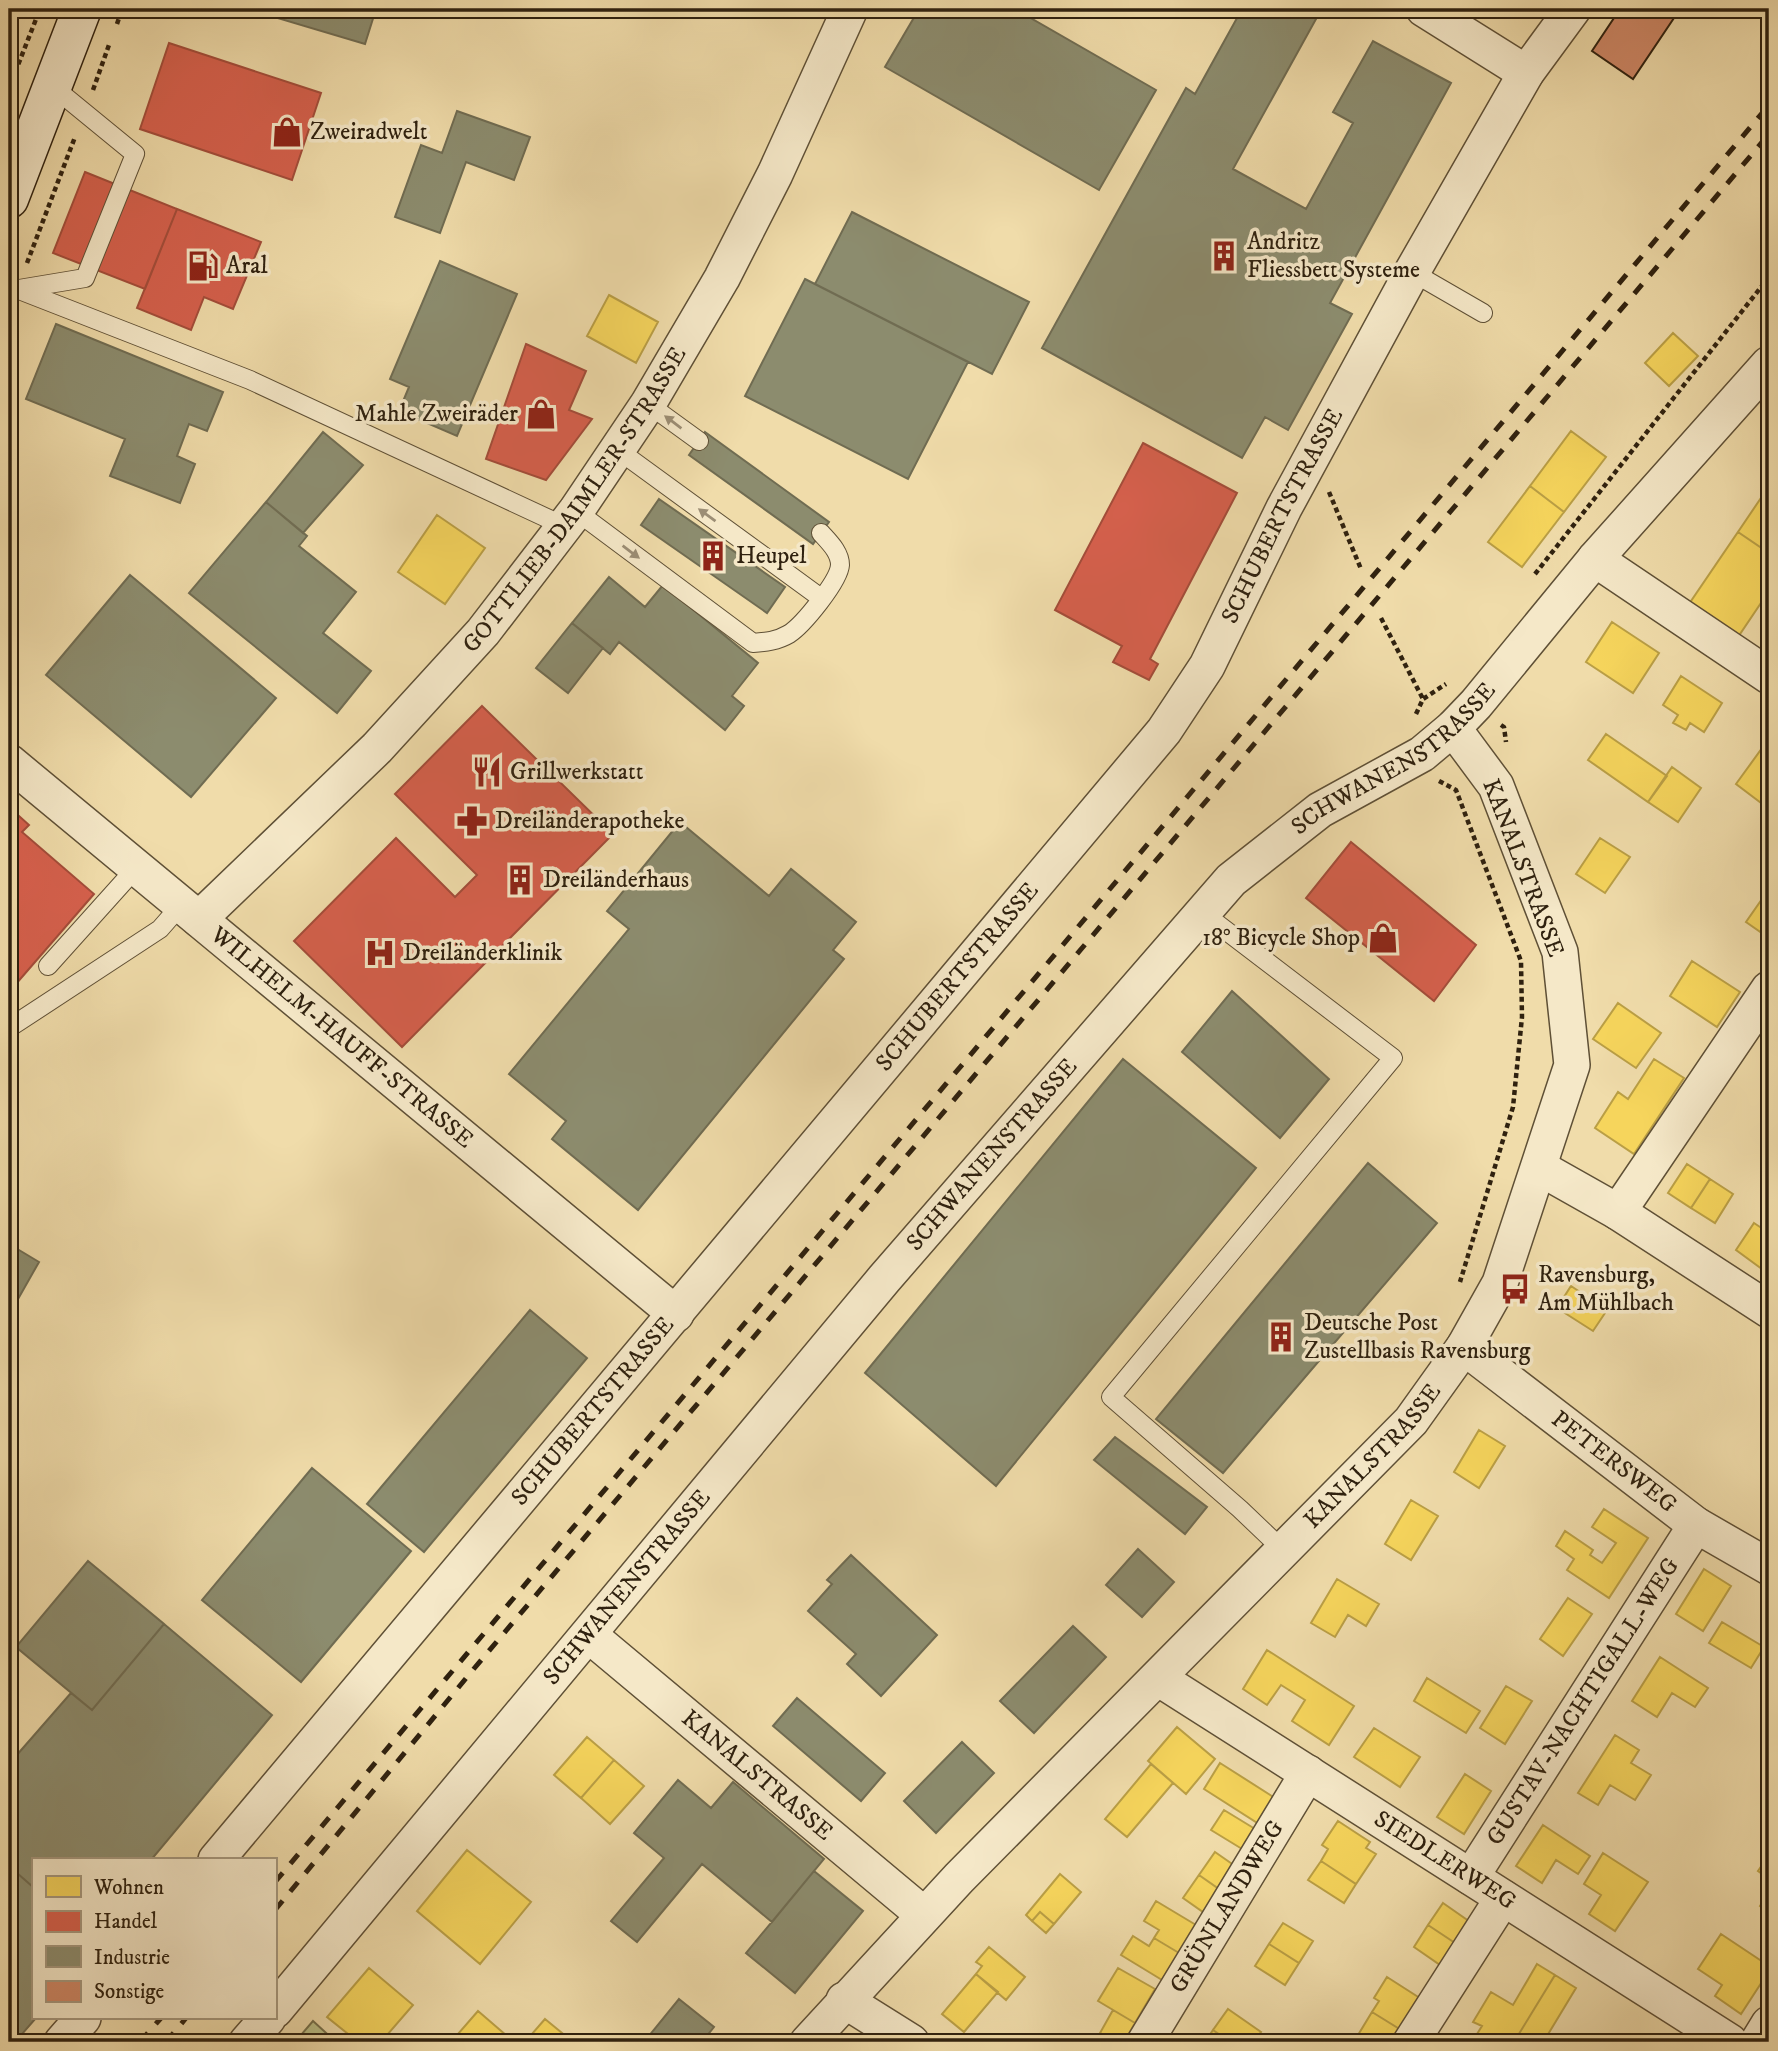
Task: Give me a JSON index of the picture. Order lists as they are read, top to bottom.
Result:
{
  "streets": {
    "street": [
      "GOTTLIEB-DAIMLER-STRASSE",
      "SCHUBERTSTRASSE",
      "SCHWANENSTRASSE",
      "KANALSTRASSE",
      "WILHELM-HAUFF-STRASSE",
      "PETERSWEG",
      "GUSTAV-NACHTIGALL-WEG",
      "SIEDLERWEG",
      "GRÜNLANDWEG"
    ]
  },
  "crossings": [
    ["GOTTLIEB-DAIMLER-STRASSE", "WILHELM-HAUFF-STRASSE"],
    ["SCHUBERTSTRASSE", "WILHELM-HAUFF-STRASSE"],
    ["SCHWANENSTRASSE", "KANALSTRASSE"],
    ["KANALSTRASSE", "PETERSWEG"],
    ["KANALSTRASSE", "SIEDLERWEG"],
    ["PETERSWEG", "GUSTAV-NACHTIGALL-WEG"],
    ["GUSTAV-NACHTIGALL-WEG", "SIEDLERWEG"],
    ["SIEDLERWEG", "GRÜNLANDWEG"]
  ],
  "places": {
    "shop": ["Zweiradwelt", "Mahle Zweiräder", "18° Bicycle Shop"],
    "building": [
      "Andritz Fliessbett Systeme",
      "Heupel",
      "Dreiländerhaus",
      "Deutsche Post Zustellbasis Ravensburg"
    ],
    "fuel station": ["Aral"],
    "restaurant": ["Grillwerkstatt"],
    "pharmacy": ["Dreiländerapotheke"],
    "hospital": ["Dreiländerklinik"],
    "bus stop": ["Ravensburg, Am Mühlbach"]
  },
  "legend": [
    "Wohnen",
    "Handel",
    "Industrie",
    "Sonstige"
  ]
}
